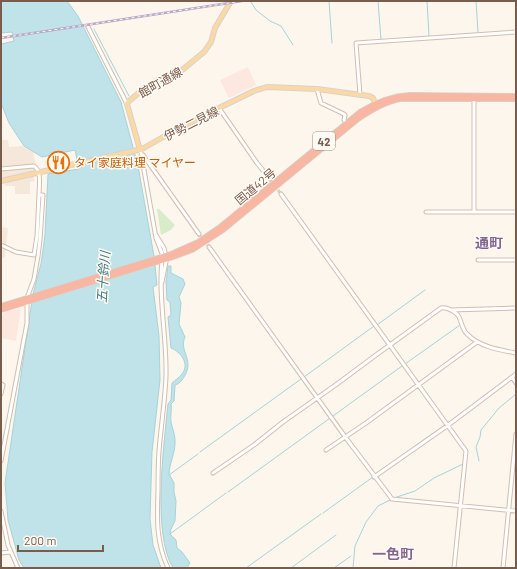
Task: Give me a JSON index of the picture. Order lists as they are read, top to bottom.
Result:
{
  "streets": {
    "highway": ["42", "国道42号"],
    "main road": ["館町通線", "伊勢二見線"]
  },
  "crossings": [
    ["館町通線", "伊勢二見線"],
    ["伊勢二見線", "国道42号"]
  ],
  "districts": ["通町", "一色町"],
  "water": ["五十鈴川"],
  "places": {
    "restaurant": ["タイ家庭料理 マイヤー"]
  },
  "scale_bar": "200 m"
}
